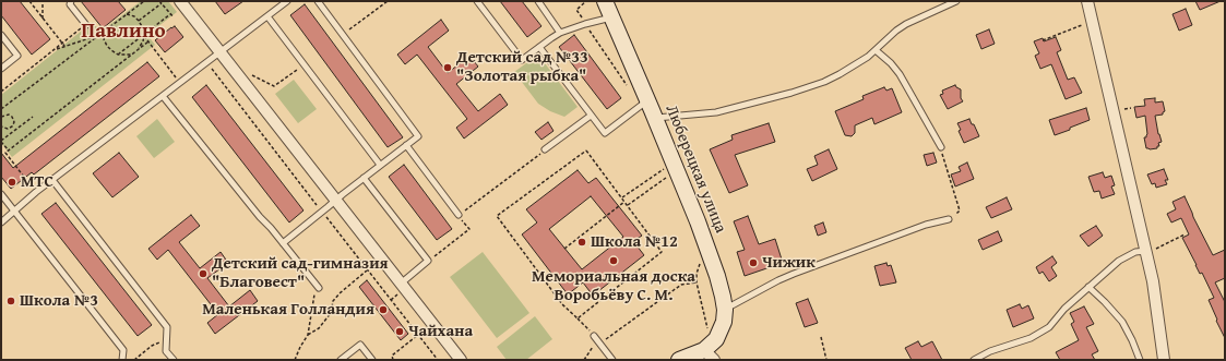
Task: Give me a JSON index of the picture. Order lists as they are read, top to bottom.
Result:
{
  "streets": {
    "main road": ["Люберецкая улица"]
  },
  "districts": ["Павлино"],
  "places": [
    "Детский сад №33 \"Золотая рыбка\"",
    "МТС",
    "Школа №12",
    "Мемориальная доска Воробьёву С. М.",
    "Чижик",
    "Детский сад-гимназия \"Благовест\"",
    "Школа №3",
    "Маленькая Голландия",
    "Чайхана"
  ]
}
